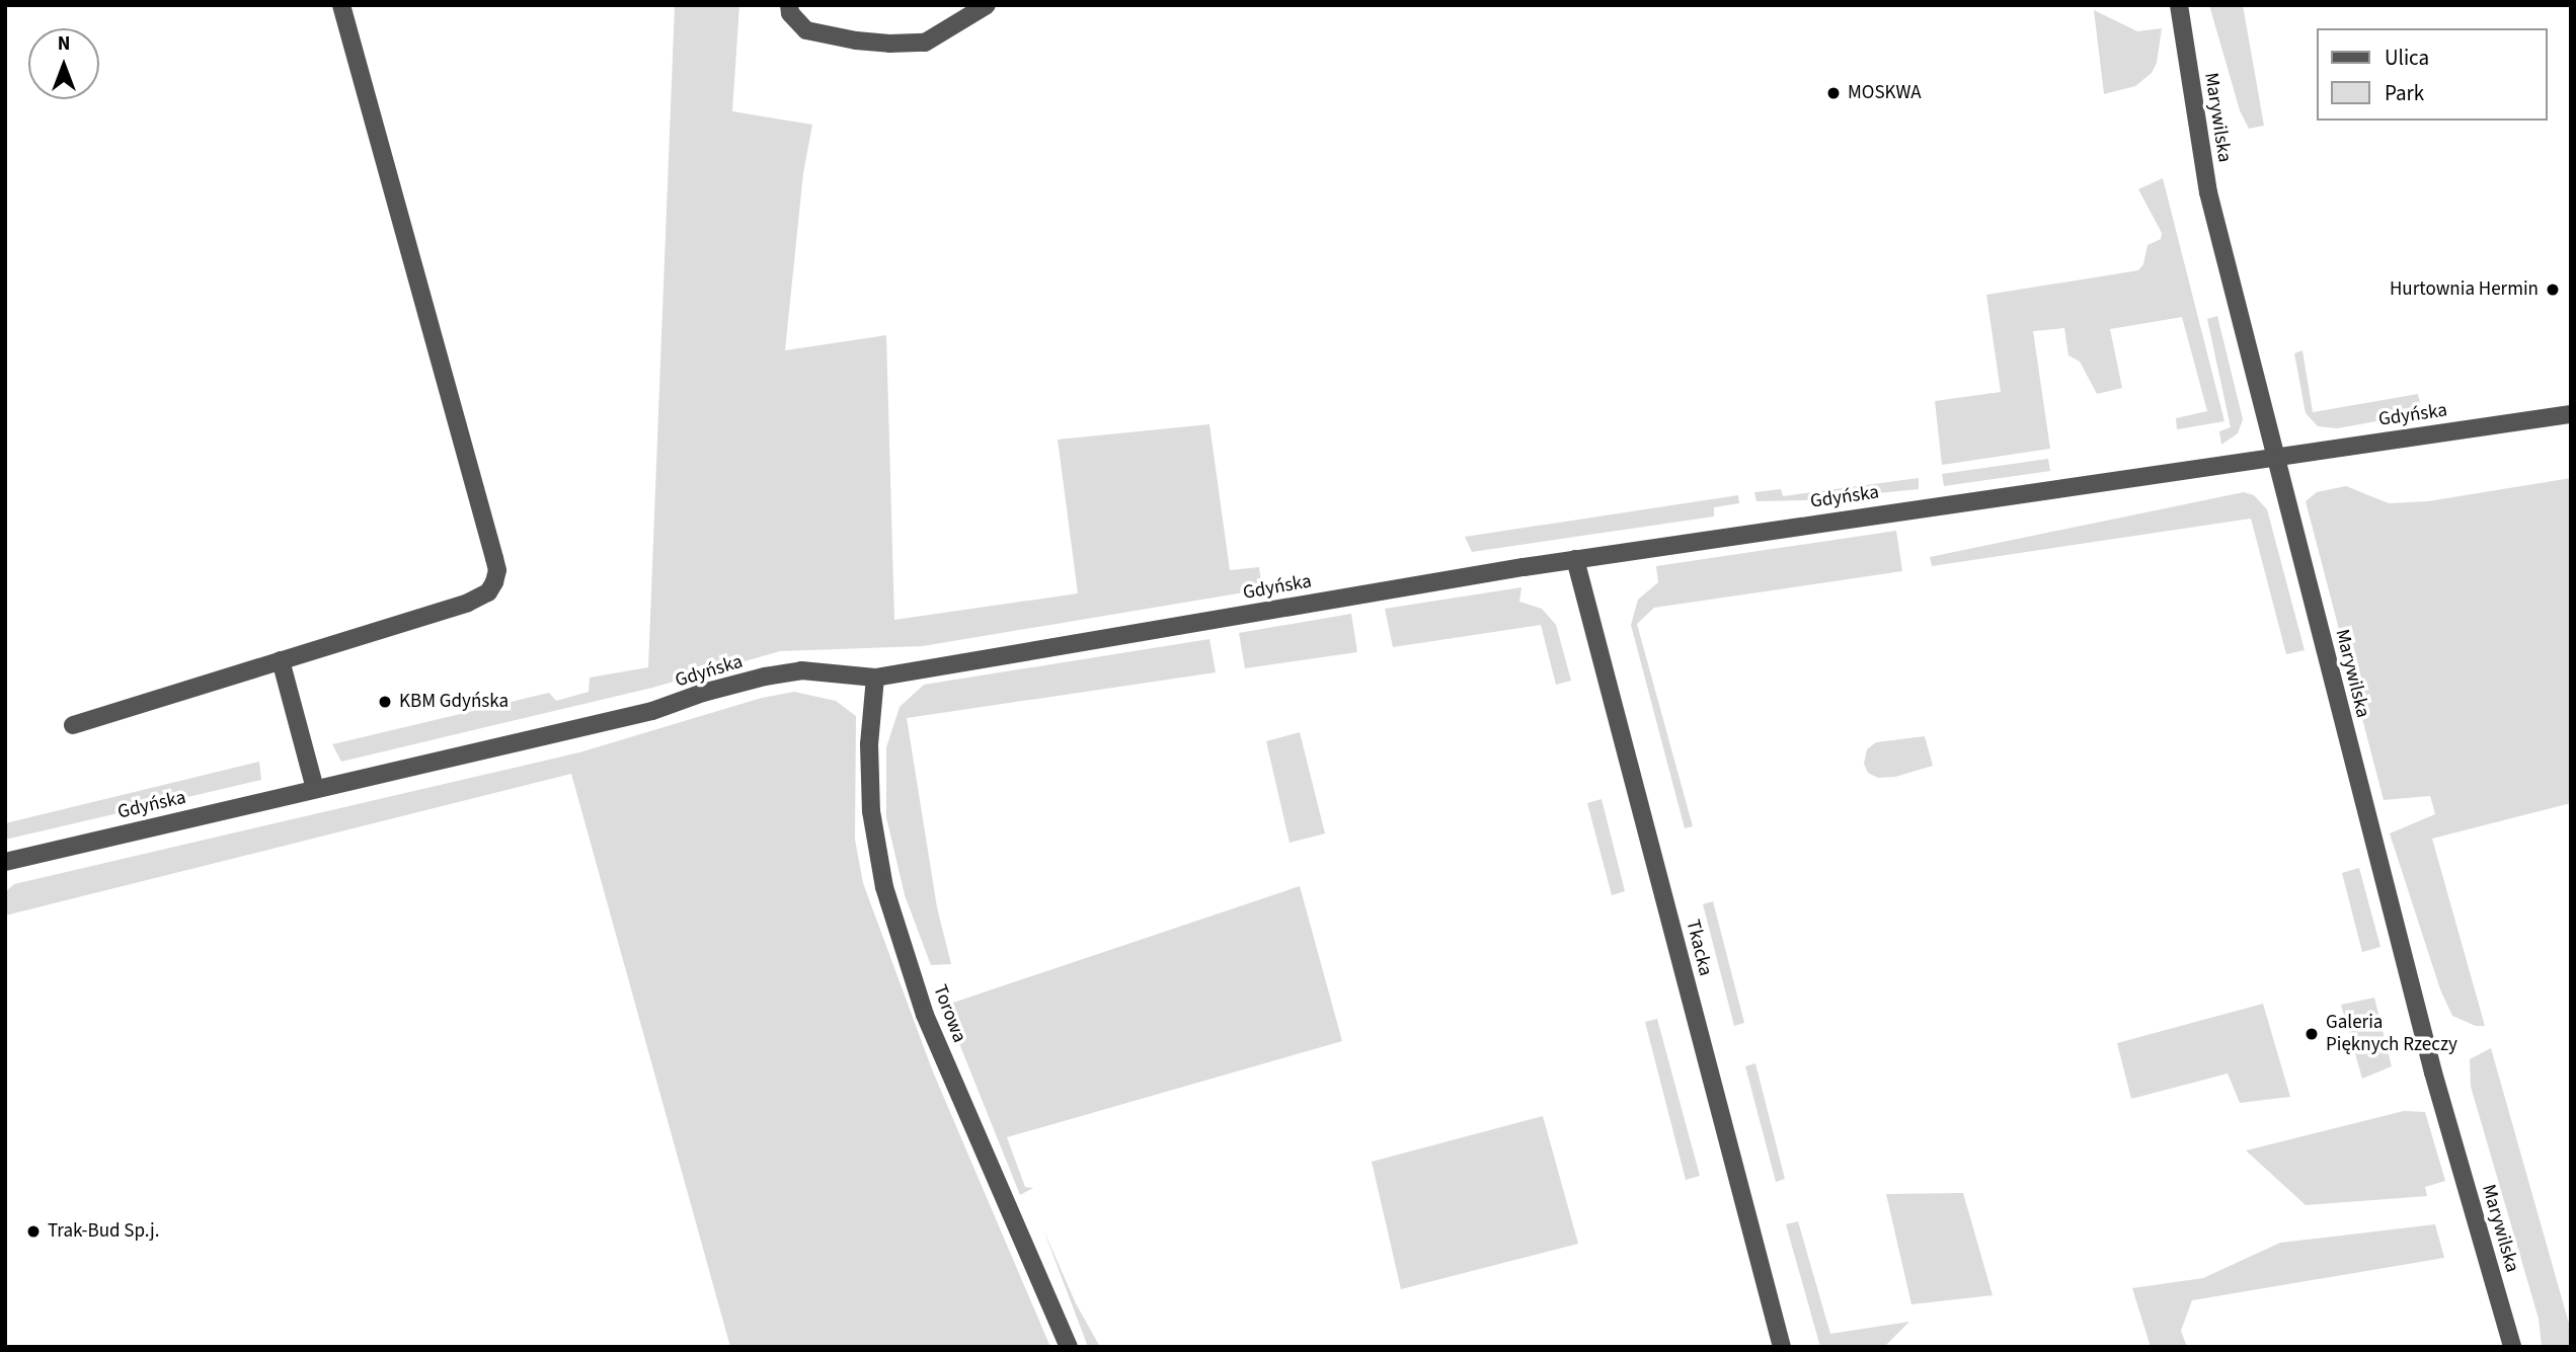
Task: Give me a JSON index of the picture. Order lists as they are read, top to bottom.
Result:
{
  "streets": {
    "street": [
      "Marywilska",
      "Gdyńska",
      "Tkacka",
      "Torowa"
    ]
  },
  "crossings": [
    ["Marywilska", "Gdyńska"],
    ["Gdyńska", "Tkacka"],
    ["Gdyńska", "Torowa"]
  ],
  "places": [
    "MOSKWA",
    "Hurtownia Hermin",
    "KBM Gdyńska",
    "Galeria Pięknych Rzeczy",
    "Trak-Bud Sp.j."
  ],
  "legend": ["Ulica", "Park"],
  "north": "top"
}
